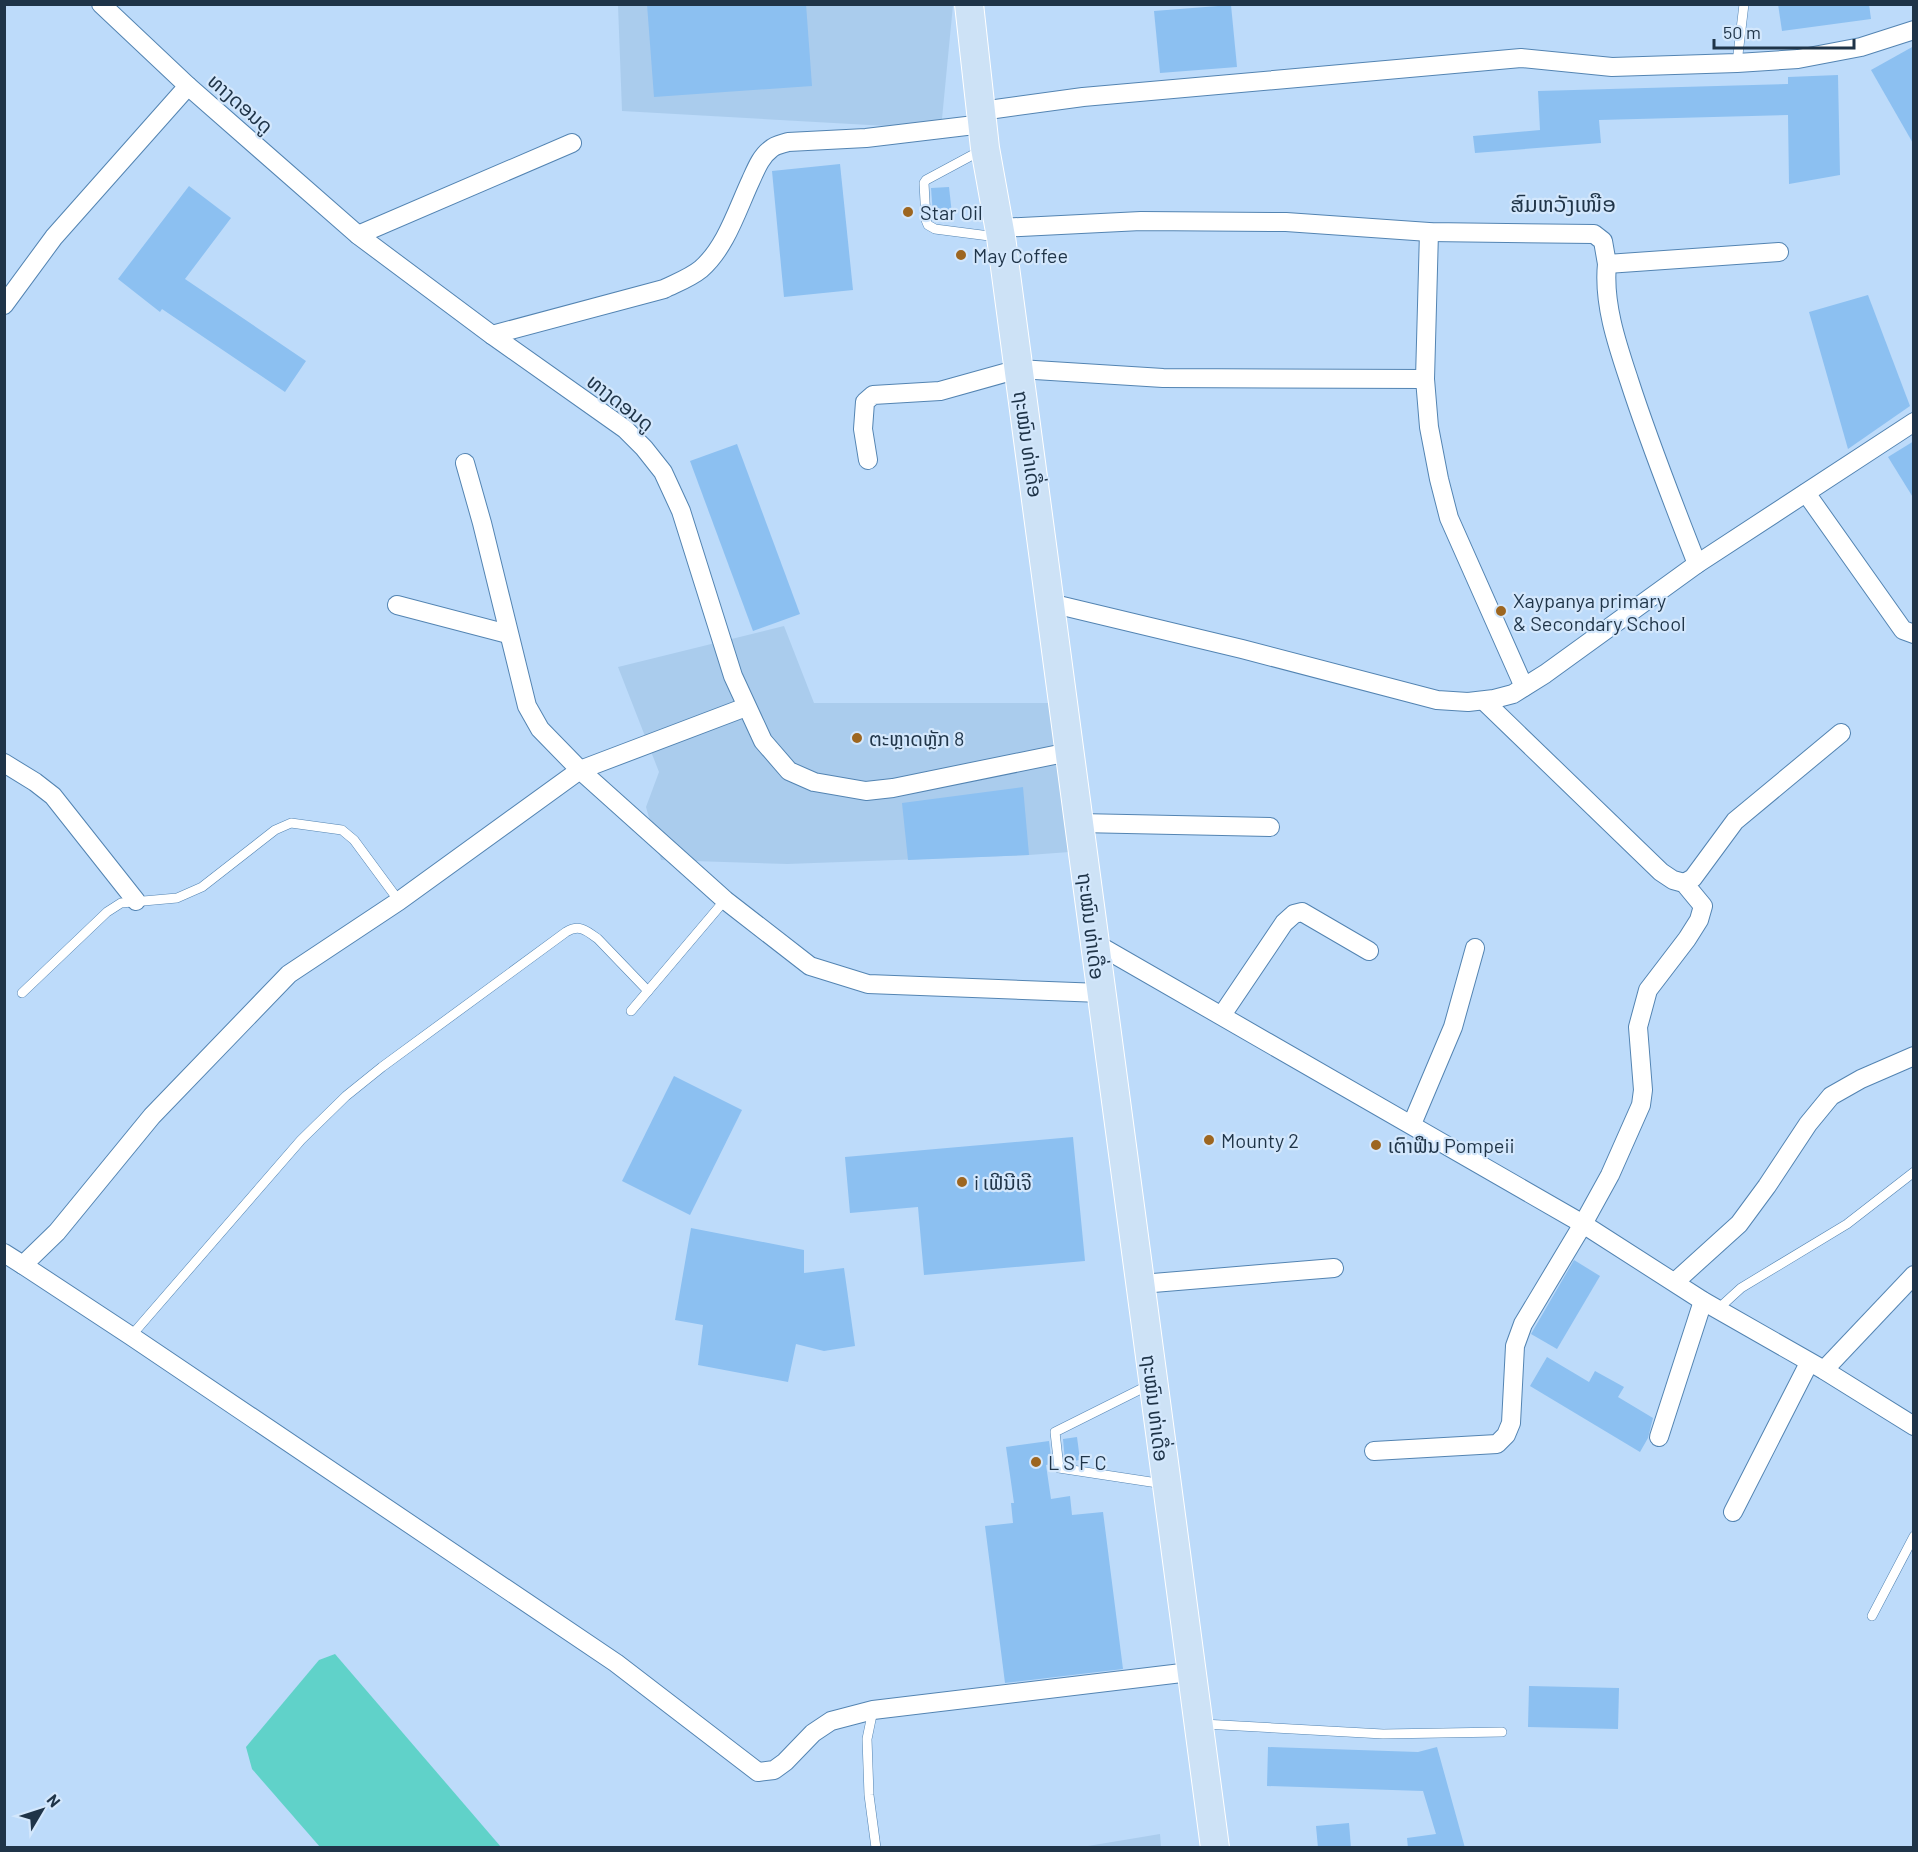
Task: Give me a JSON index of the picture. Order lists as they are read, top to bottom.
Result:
{
  "streets": {
    "main road": ["ຖະໝົນ ທ່າເດື່ອ"],
    "street": ["ທາງດອນດູ"]
  },
  "crossings": [
    ["ທາງດອນດູ", "ຖະໝົນ ທ່າເດື່ອ"]
  ],
  "districts": ["ສົມຫວັງເໜືອ"],
  "places": [
    "Star Oil",
    "May Coffee",
    "Xaypanya primary & Secondary School",
    "ຕະຫຼາດຫຼັກ 8",
    "Mounty 2",
    "ເຕົາຟືນ Pompeii",
    "i ເຟີນີເຈີ",
    "L S F C"
  ],
  "scale_bar": "50 m",
  "north": "top right"
}
